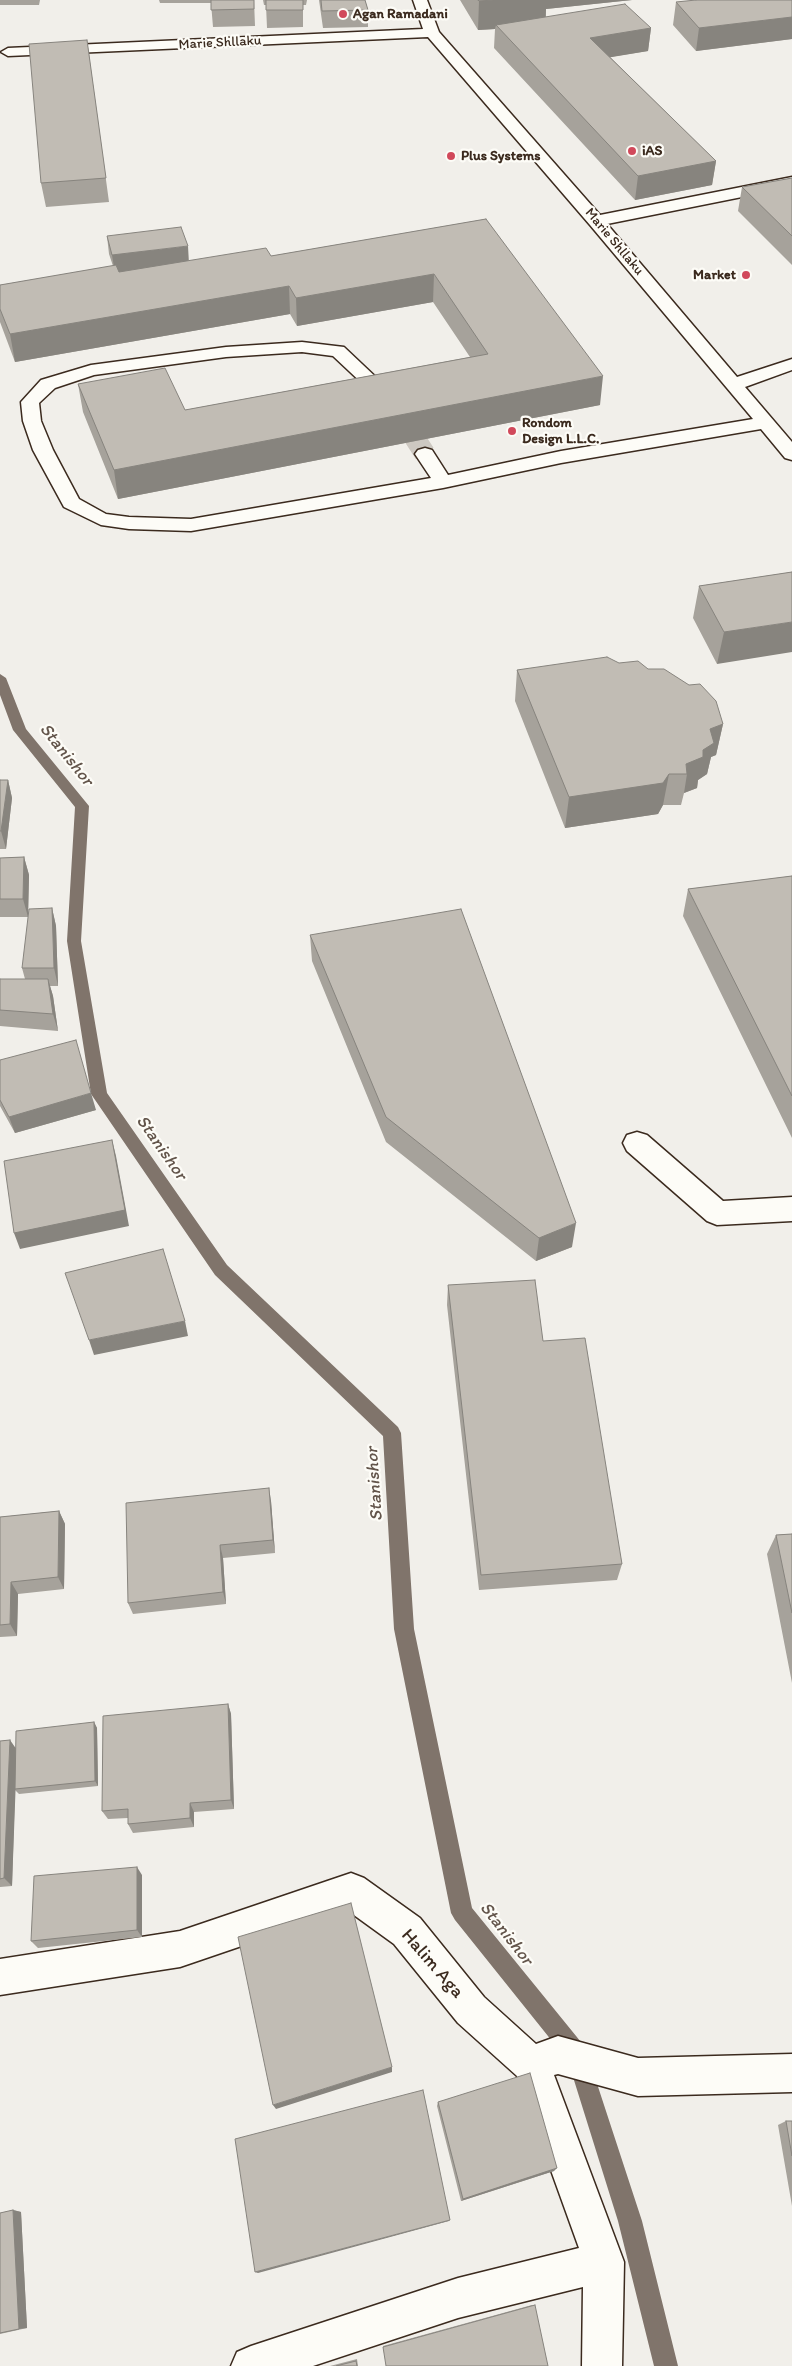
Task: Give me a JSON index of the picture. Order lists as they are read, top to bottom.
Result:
{
  "streets": {
    "street": ["Marie Shllaku", "Halim Aga"]
  },
  "water": ["Stanishor"],
  "places": [
    "Agan Ramadani",
    "iAS",
    "Plus Systems",
    "Market",
    "Rondom Design L.L.C."
  ]
}
